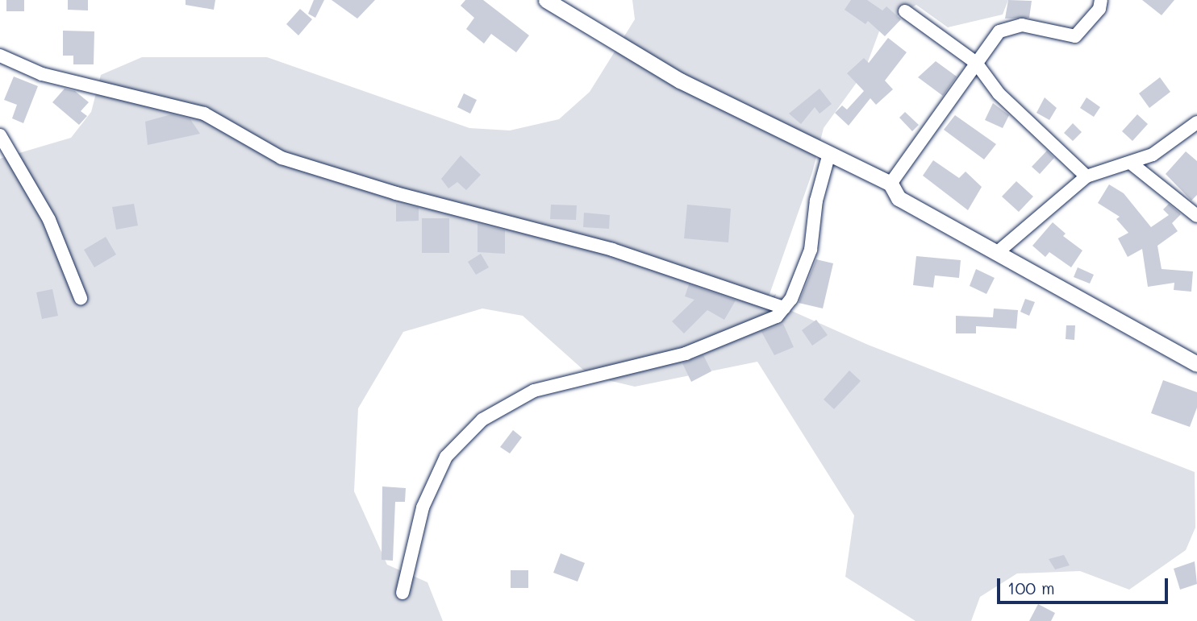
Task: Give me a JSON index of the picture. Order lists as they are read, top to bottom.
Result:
{
  "scale_bar": "100 m"
}
